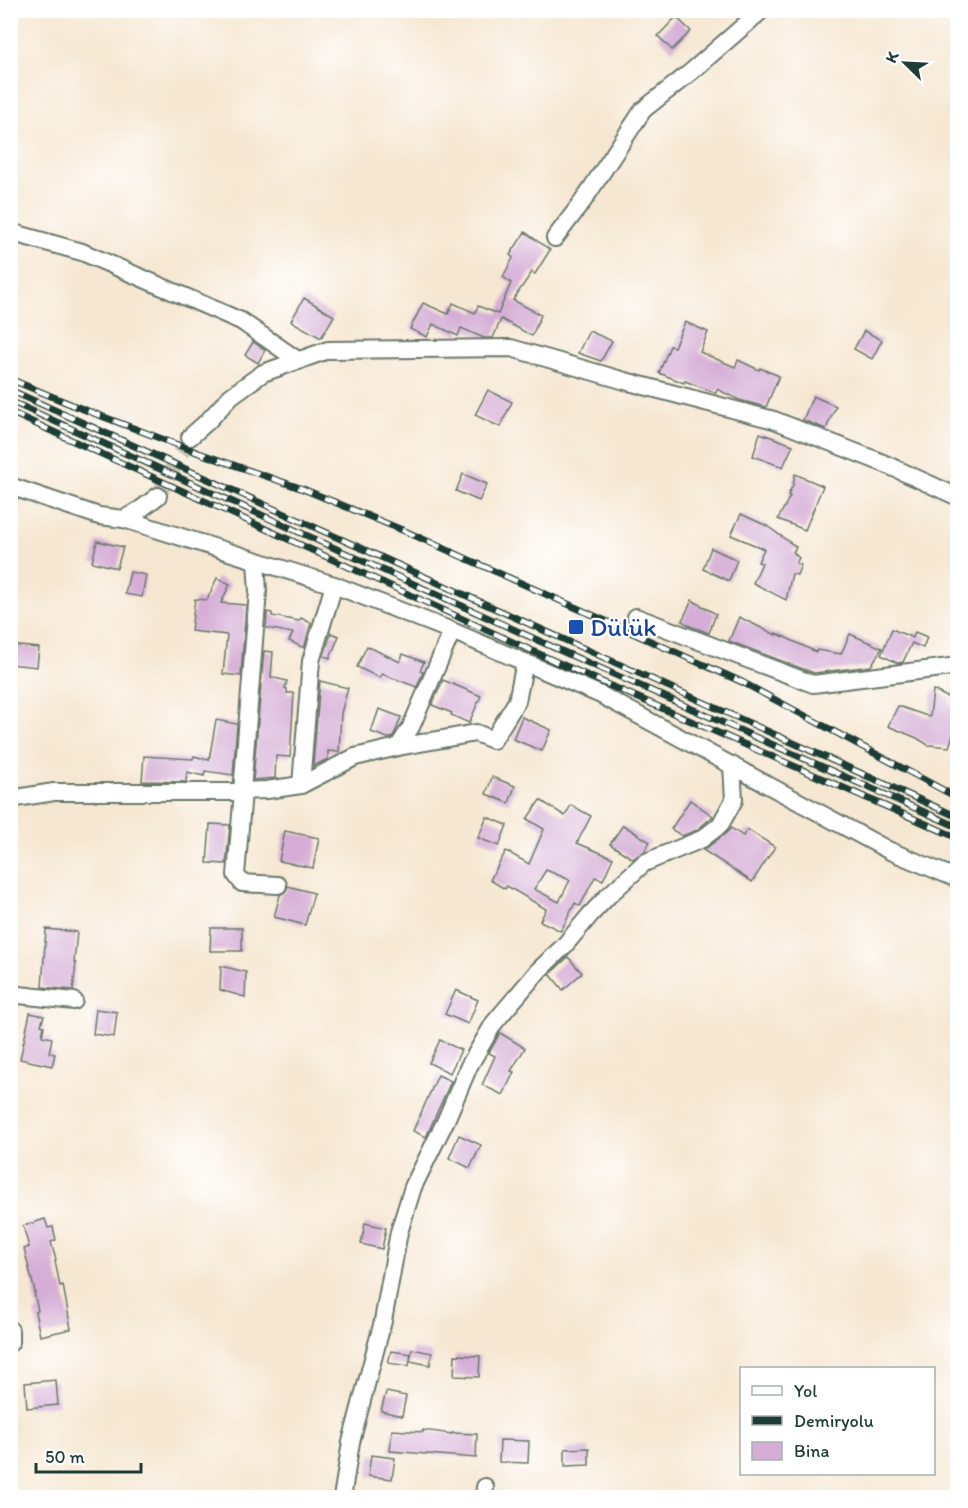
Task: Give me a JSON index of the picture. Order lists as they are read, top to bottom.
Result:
{
  "places": {
    "transit": ["Dülük"]
  },
  "legend": ["Yol", "Demiryolu", "Bina"],
  "scale_bar": "50 m",
  "north": "top left"
}
